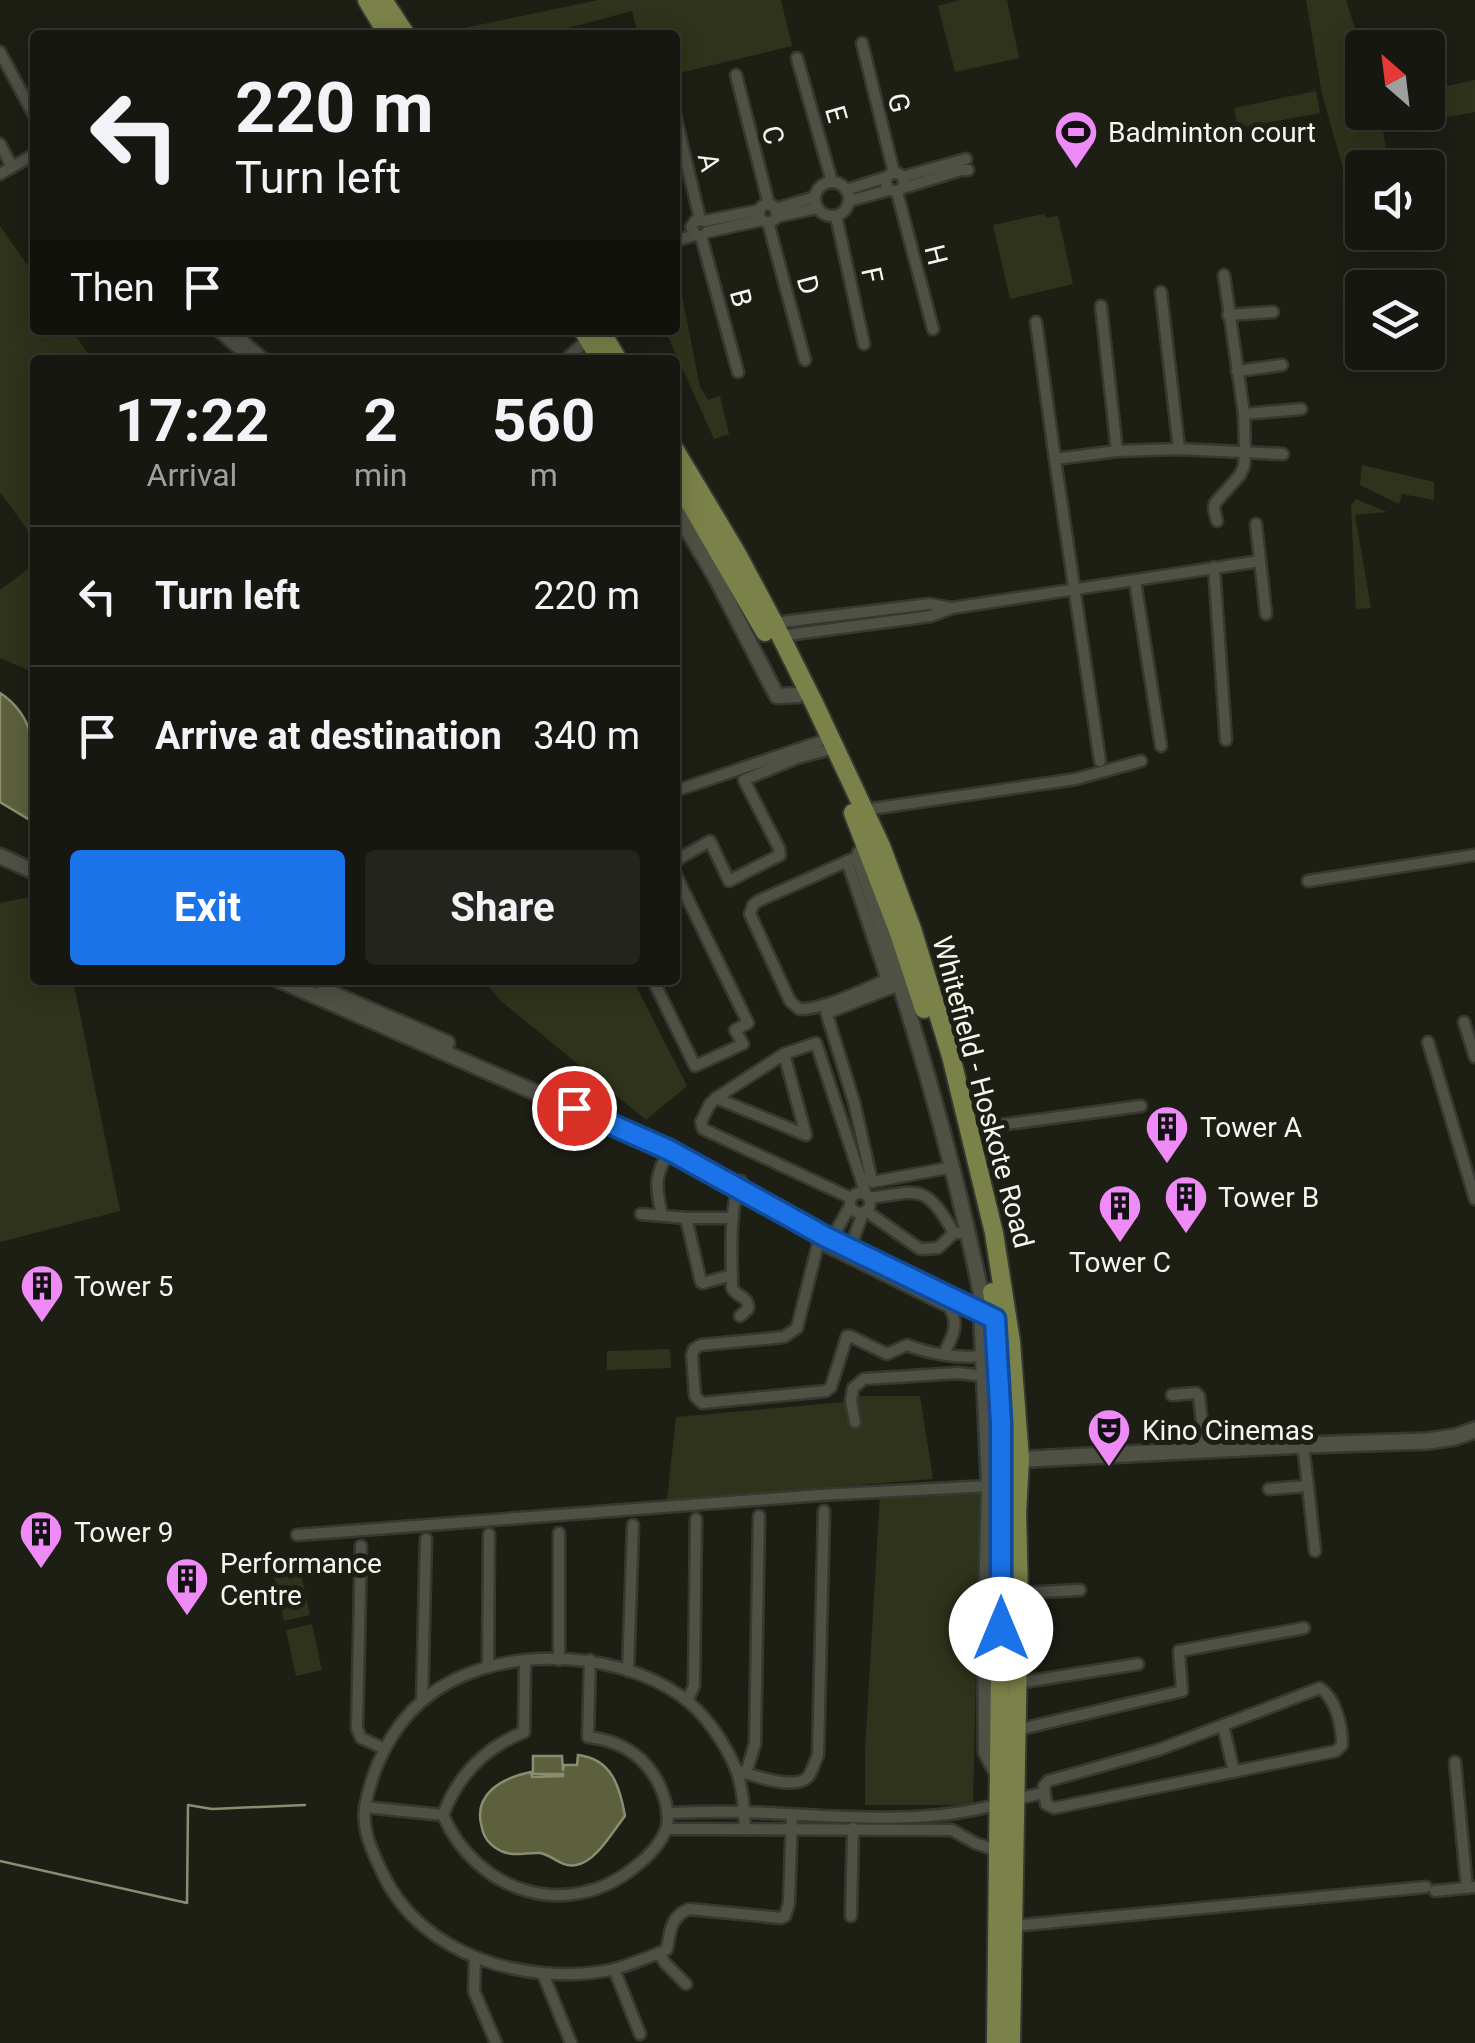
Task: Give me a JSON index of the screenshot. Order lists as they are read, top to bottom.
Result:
{
  "streets": {
    "main road": ["Whitefield - Hoskote Road"],
    "street": [
      "G",
      "E",
      "C",
      "A",
      "H",
      "F",
      "D",
      "B"
    ]
  },
  "crossings": [
    ["G", "H"],
    ["E", "F"],
    ["C", "D"],
    ["A", "B"]
  ],
  "places": {
    "sports": ["Badminton court"],
    "building": [
      "Tower A",
      "Tower B",
      "Tower C",
      "Tower 5",
      "Tower 9",
      "Performance Centre"
    ],
    "theatre": ["Kino Cinemas"]
  },
  "north": "top left",
  "page": {
    "turn": ["220 m", "Turn left"],
    "then": "Then",
    "eta": [
      "17:22",
      "Arrival",
      "2",
      "min",
      "560",
      "m"
    ],
    "list": [
      {
        "name": "Turn left",
        "value": "220 m"
      },
      {
        "name": "Arrive at destination",
        "value": "340 m"
      }
    ],
    "buttons": ["Exit", "Share"]
  }
}
